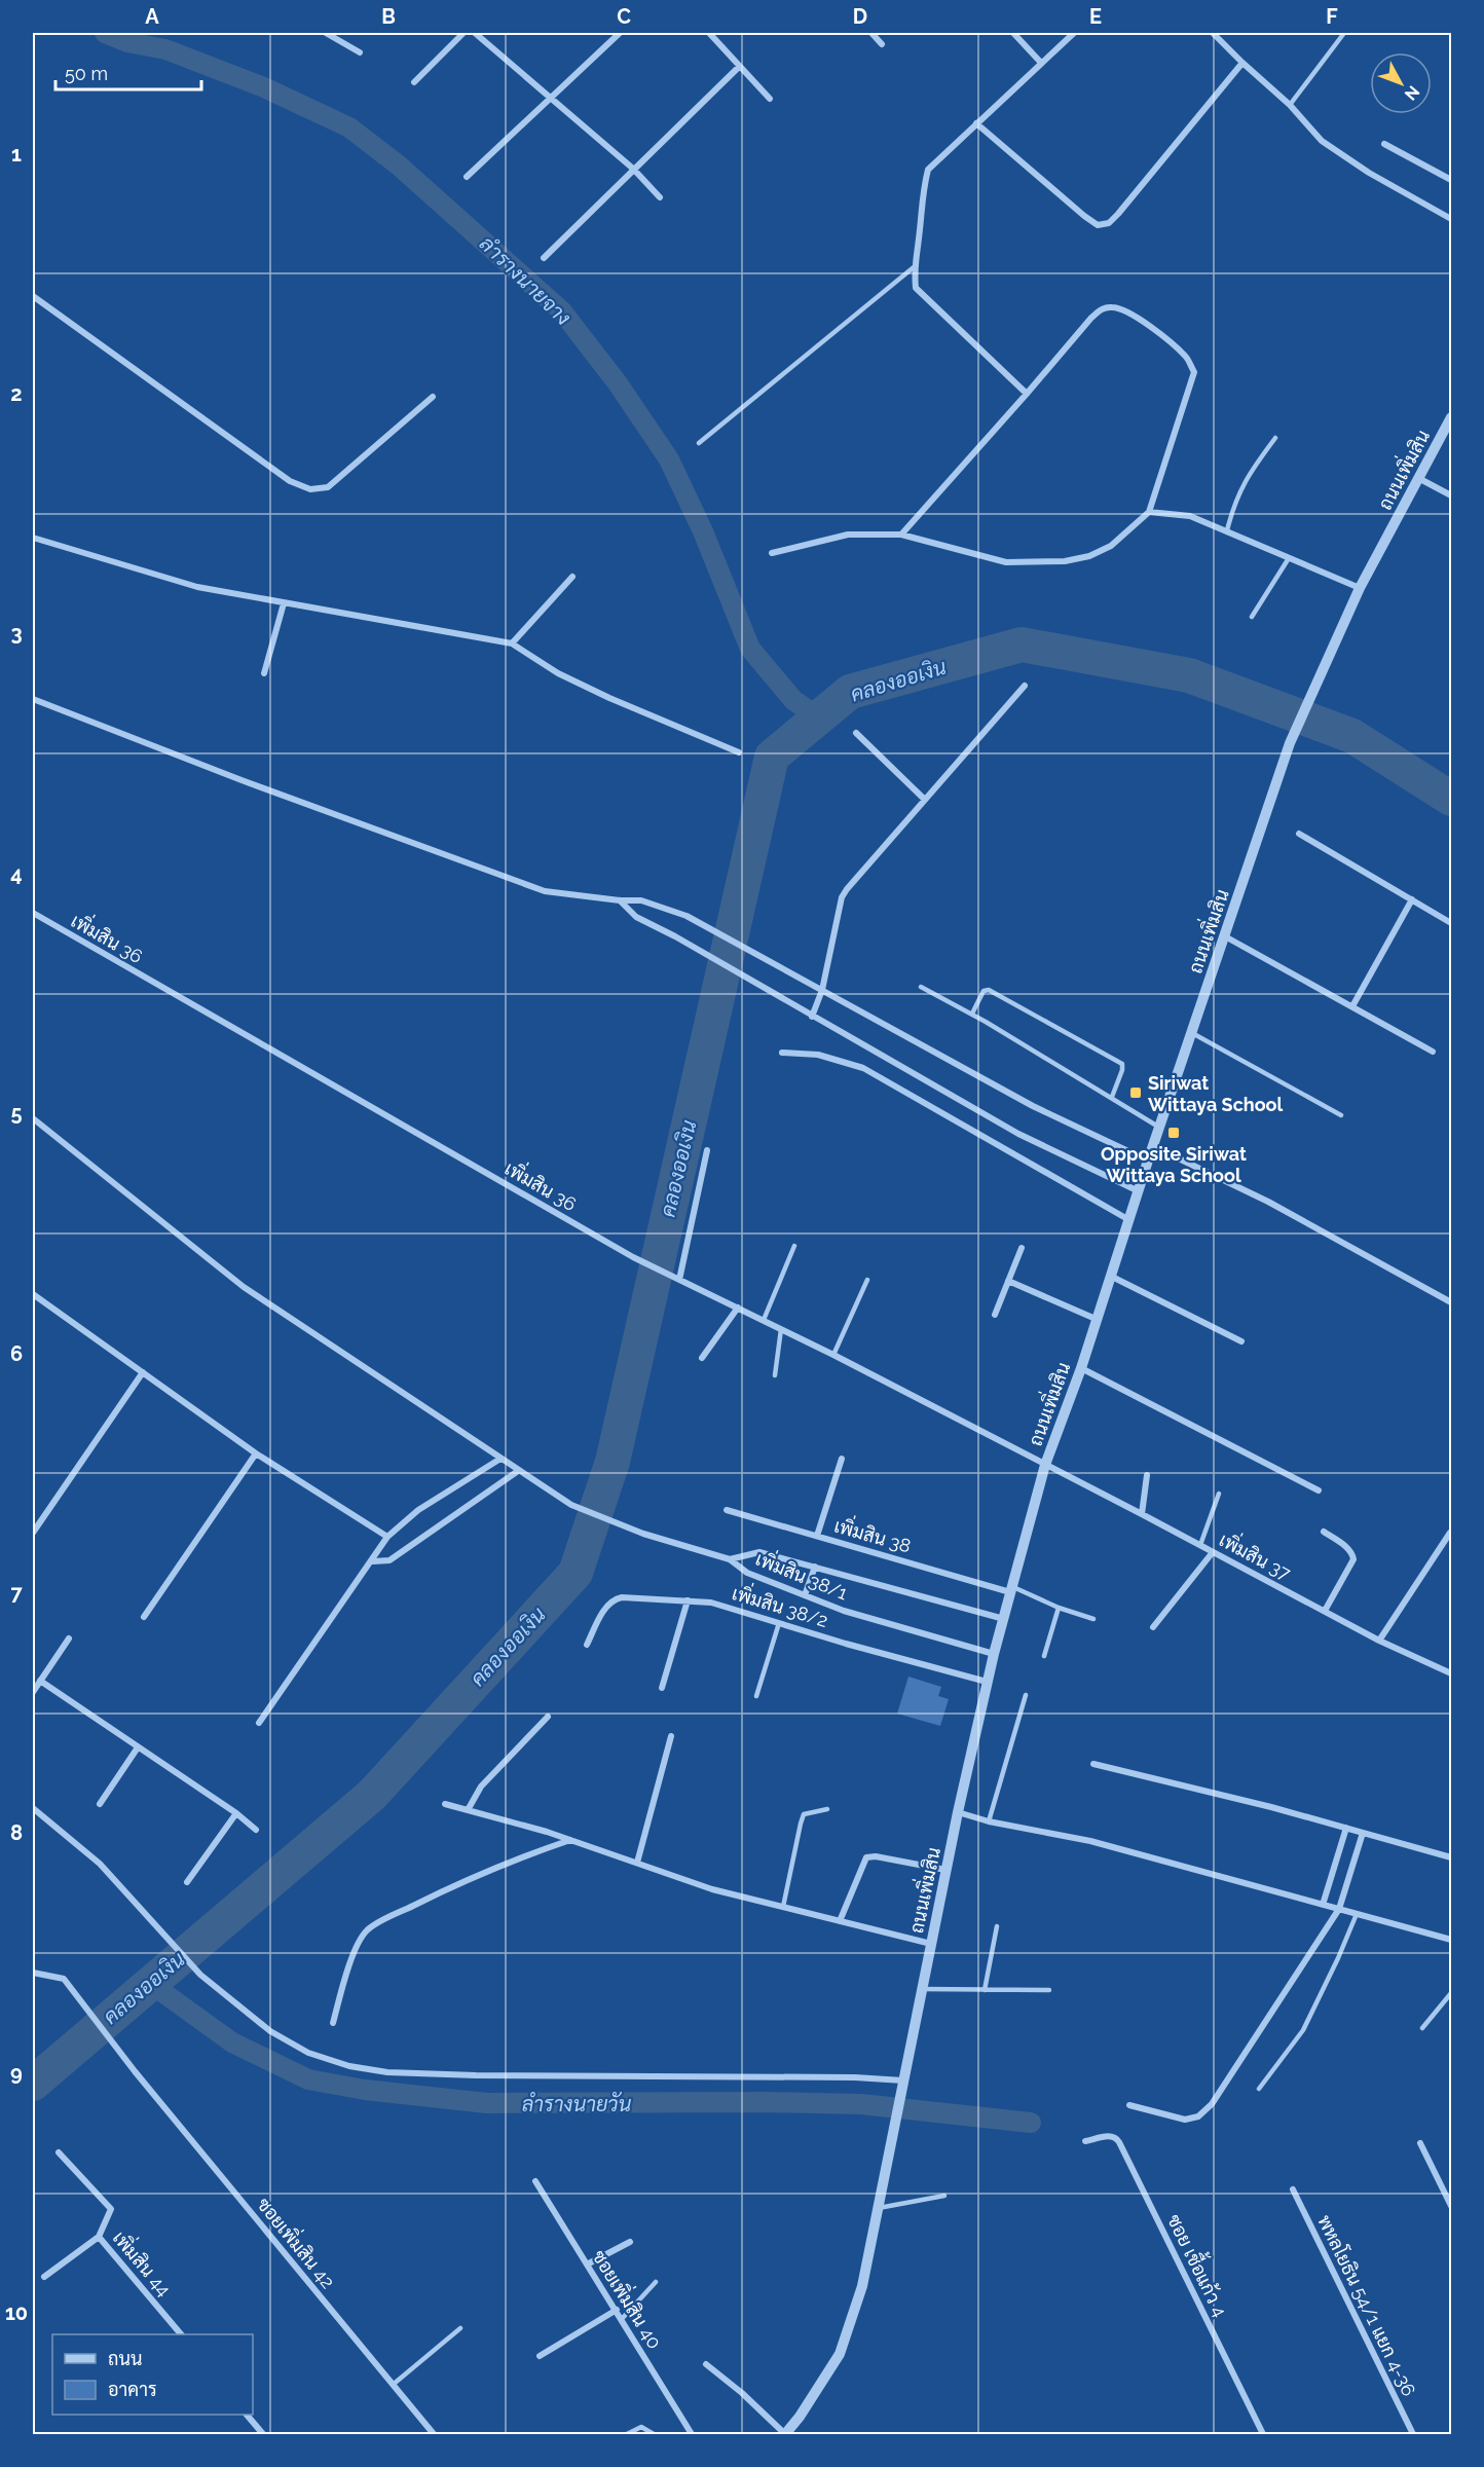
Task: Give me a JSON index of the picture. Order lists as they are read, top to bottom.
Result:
{
  "streets": {
    "street": [
      "ถนนเพิ่มสิน",
      "เพิ่มสิน 36",
      "เพิ่มสิน 38",
      "เพิ่มสิน 37",
      "เพิ่มสิน 38/1",
      "เพิ่มสิน 38/2",
      "ซอยเพิ่มสิน 42",
      "เพิ่มสิน 44",
      "ซอย เชื้อแก้ว 4",
      "ซอยเพิ่มสิน 40",
      "พหลโยธิน 54/1 แยก 4-36"
    ]
  },
  "crossings": [
    ["ถนนเพิ่มสิน", "เพิ่มสิน 36"],
    ["ถนนเพิ่มสิน", "เพิ่มสิน 38"],
    ["ถนนเพิ่มสิน", "เพิ่มสิน 37"],
    ["ถนนเพิ่มสิน", "เพิ่มสิน 38/1"],
    ["ถนนเพิ่มสิน", "เพิ่มสิน 38/2"],
    ["เพิ่มสิน 36", "เพิ่มสิน 37"]
  ],
  "water": ["ลำรางนายจาง", "คลองออเงิน", "ลำรางนายวัน"],
  "places": {
    "transit": ["Siriwat Wittaya School", "Opposite Siriwat Wittaya School"]
  },
  "legend": ["ถนน", "อาคาร"],
  "scale_bar": "50 m",
  "north": "bottom right",
  "grid": {
    "columns": [
      "A",
      "B",
      "C",
      "D",
      "E",
      "F"
    ],
    "rows": [
      "1",
      "2",
      "3",
      "4",
      "5",
      "6",
      "7",
      "8",
      "9",
      "10"
    ]
  }
}
